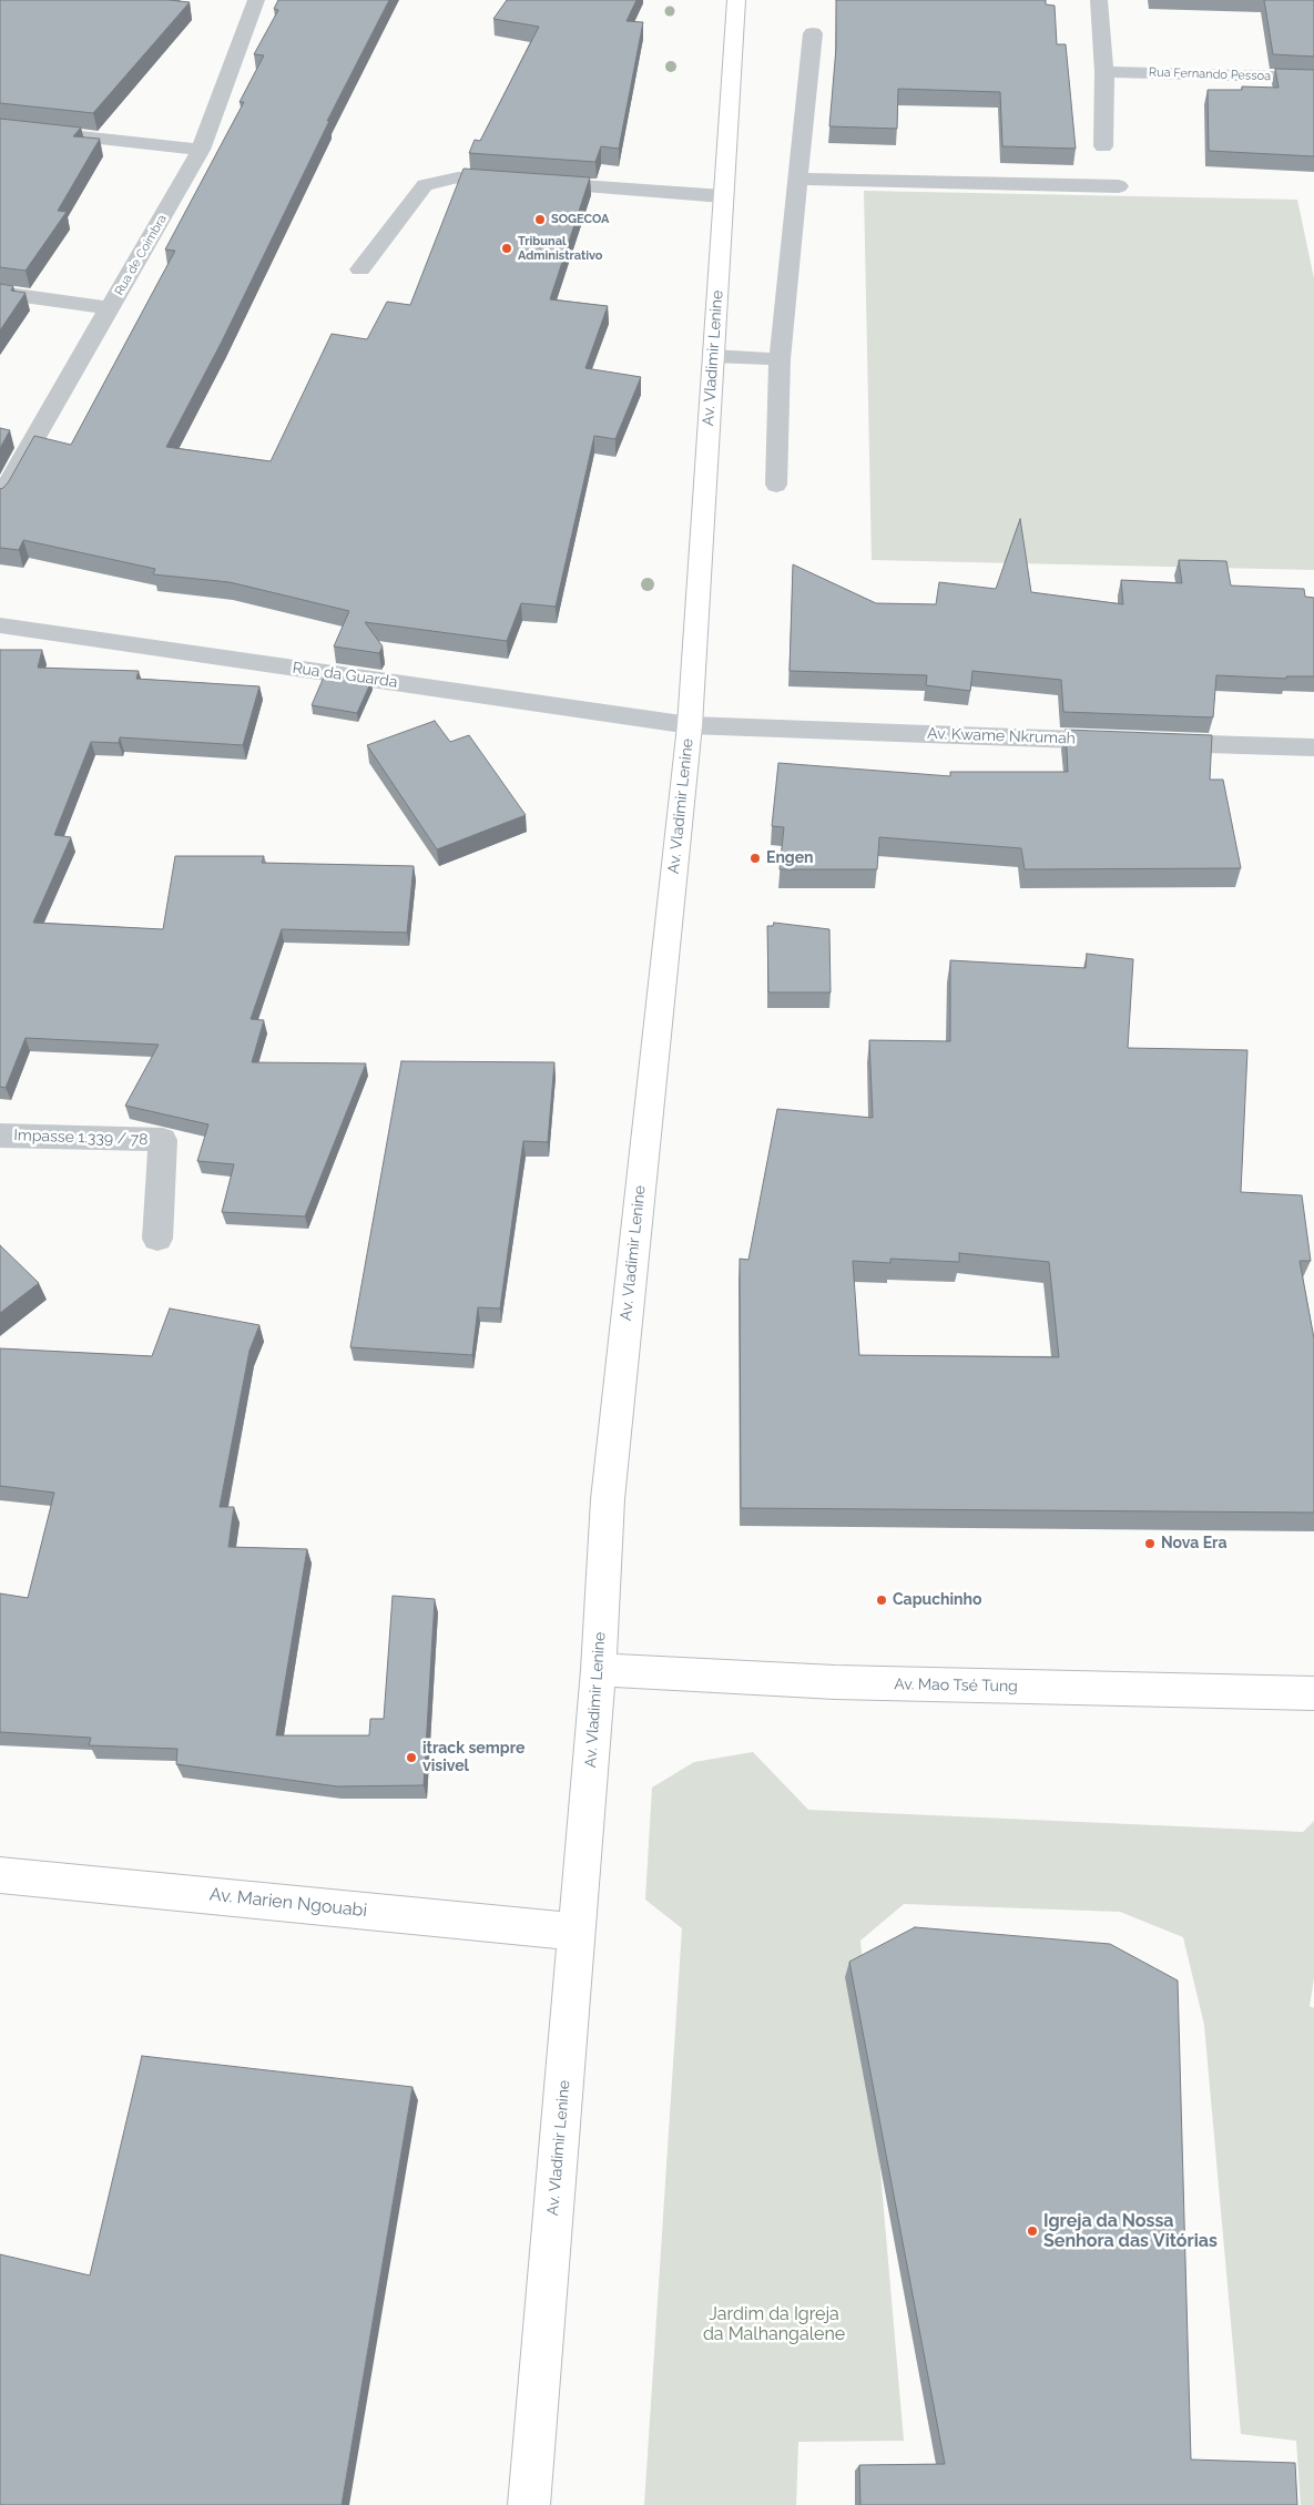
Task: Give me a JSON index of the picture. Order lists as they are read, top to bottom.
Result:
{
  "streets": {
    "main road": ["Av. Vladimir Lenine", "Av. Mao Tsé Tung", "Av. Marien Ngouabi"],
    "street": [
      "Rua Fernando Pessoa",
      "Rua de Coimbra",
      "Rua da Guarda",
      "Av. Kwame Nkrumah",
      "Impasse 1.339 / 78"
    ]
  },
  "crossings": [
    ["Av. Vladimir Lenine", "Rua da Guarda"],
    ["Av. Vladimir Lenine", "Av. Kwame Nkrumah"],
    ["Av. Vladimir Lenine", "Av. Mao Tsé Tung"],
    ["Av. Vladimir Lenine", "Av. Marien Ngouabi"],
    ["Rua da Guarda", "Av. Kwame Nkrumah"]
  ],
  "parks": ["Jardim da Igreja da Malhangalene"],
  "places": [
    "SOGECOA",
    "Tribunal Administrativo",
    "Engen",
    "Nova Era",
    "Capuchinho",
    "itrack sempre visivel",
    "Igreja da Nossa Senhora das Vitórias"
  ]
}
